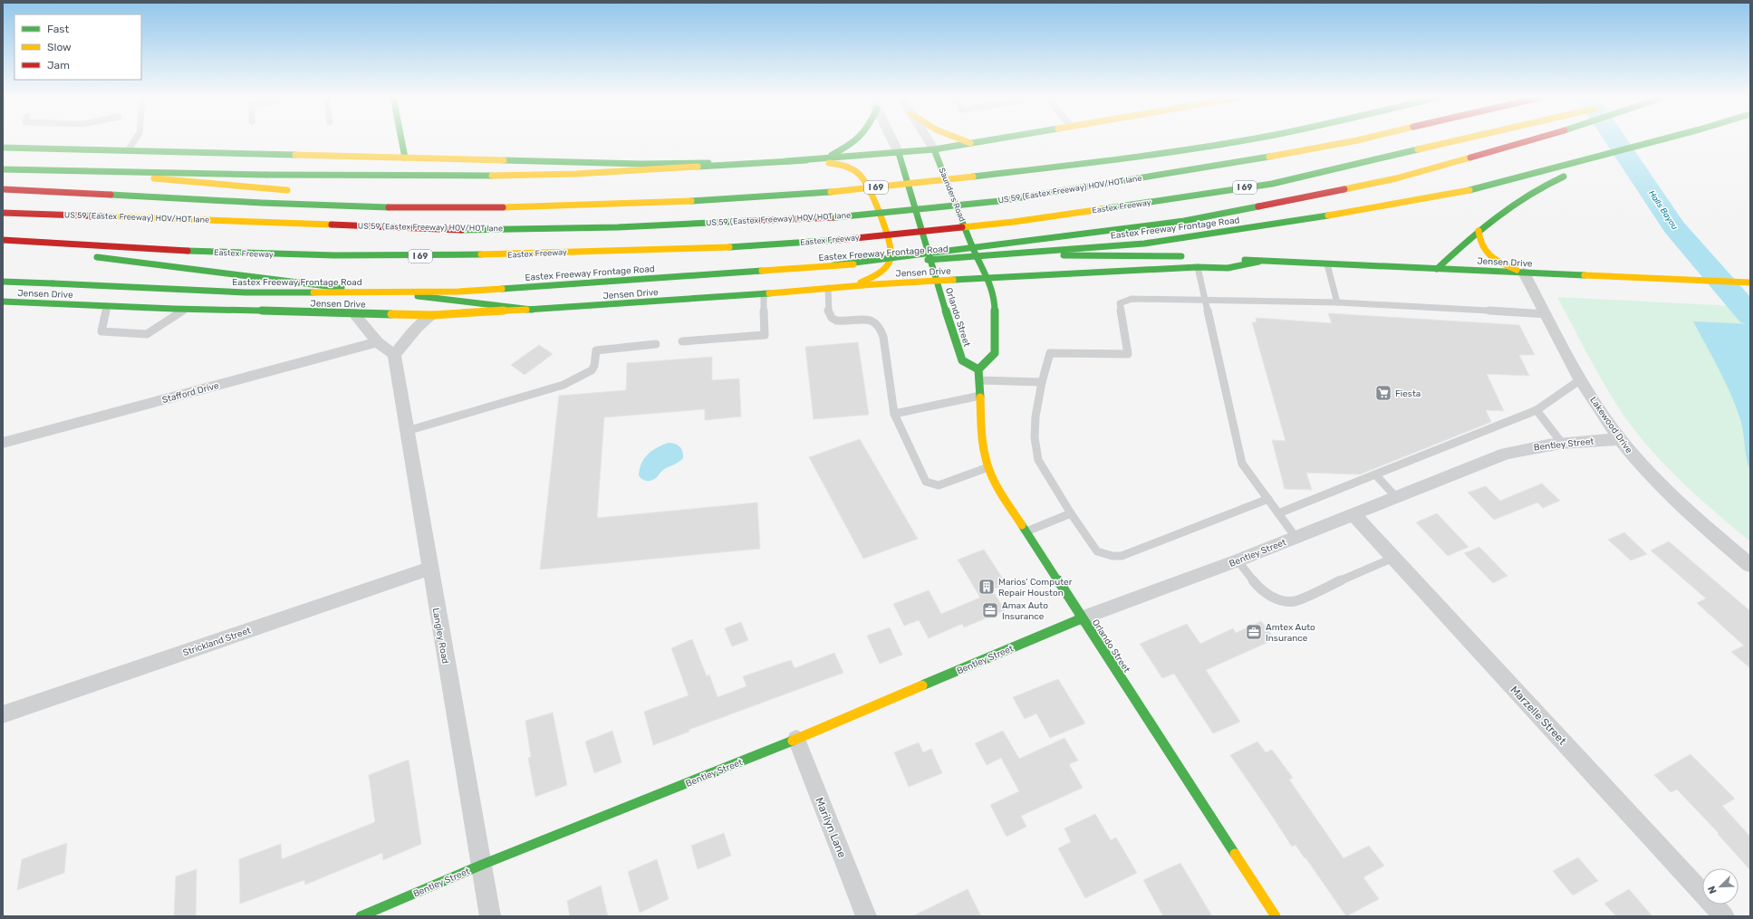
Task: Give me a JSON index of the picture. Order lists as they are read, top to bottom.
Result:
{
  "streets": {
    "main road": [
      "I 69",
      "US 59 (Eastex Freeway) HOV/HOT lane",
      "Saunders Road",
      "Eastex Freeway",
      "Eastex Freeway Frontage Road",
      "Jensen Drive",
      "Orlando Street",
      "Bentley Street"
    ],
    "street": [
      "Stafford Drive",
      "Lakewood Drive",
      "Langley Road",
      "Strickland Street",
      "Marzelle Street",
      "Marilyn Lane"
    ]
  },
  "crossings": [
    ["Saunders Road", "Jensen Drive"],
    ["Jensen Drive", "Orlando Street"],
    ["Jensen Drive", "Lakewood Drive"],
    ["Orlando Street", "Bentley Street"],
    ["Lakewood Drive", "Bentley Street"],
    ["Bentley Street", "Langley Road"],
    ["Bentley Street", "Marzelle Street"],
    ["Bentley Street", "Marilyn Lane"],
    ["Langley Road", "Strickland Street"]
  ],
  "water": ["Halls Bayou"],
  "places": {
    "supermarket": ["Fiesta"],
    "building": ["Marios' Computer Repair Houston"],
    "office": ["Amax Auto Insurance", "Amtex Auto Insurance"]
  },
  "legend": ["Fast", "Slow", "Jam"],
  "north": "bottom left"
}
